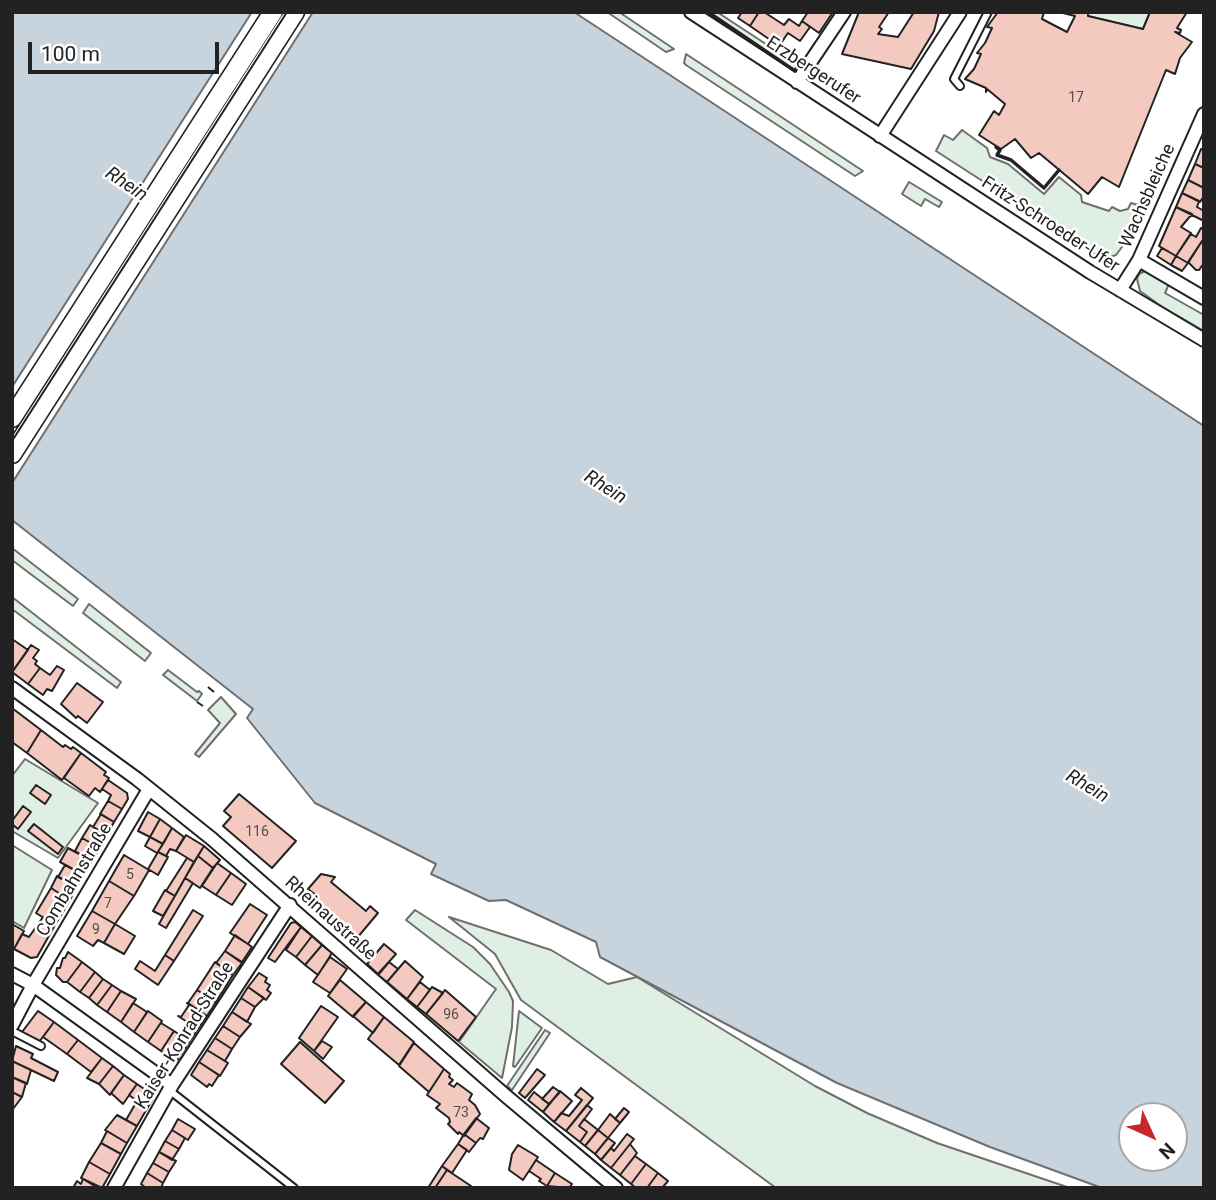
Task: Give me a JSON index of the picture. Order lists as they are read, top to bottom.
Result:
{
  "streets": {
    "street": [
      "Erzbergerufer",
      "Wachsbleiche",
      "Fritz-Schroeder-Ufer",
      "Combahnstraße",
      "Rheinaustraße",
      "Kaiser-Konrad-Straße"
    ]
  },
  "crossings": [
    ["Erzbergerufer", "Fritz-Schroeder-Ufer"],
    ["Wachsbleiche", "Fritz-Schroeder-Ufer"],
    ["Combahnstraße", "Rheinaustraße"],
    ["Rheinaustraße", "Kaiser-Konrad-Straße"]
  ],
  "water": ["Rhein"],
  "house_numbers": [
    "17",
    "116",
    "5",
    "7",
    "9",
    "96",
    "73"
  ],
  "scale_bar": "100 m",
  "north": "bottom right"
}
